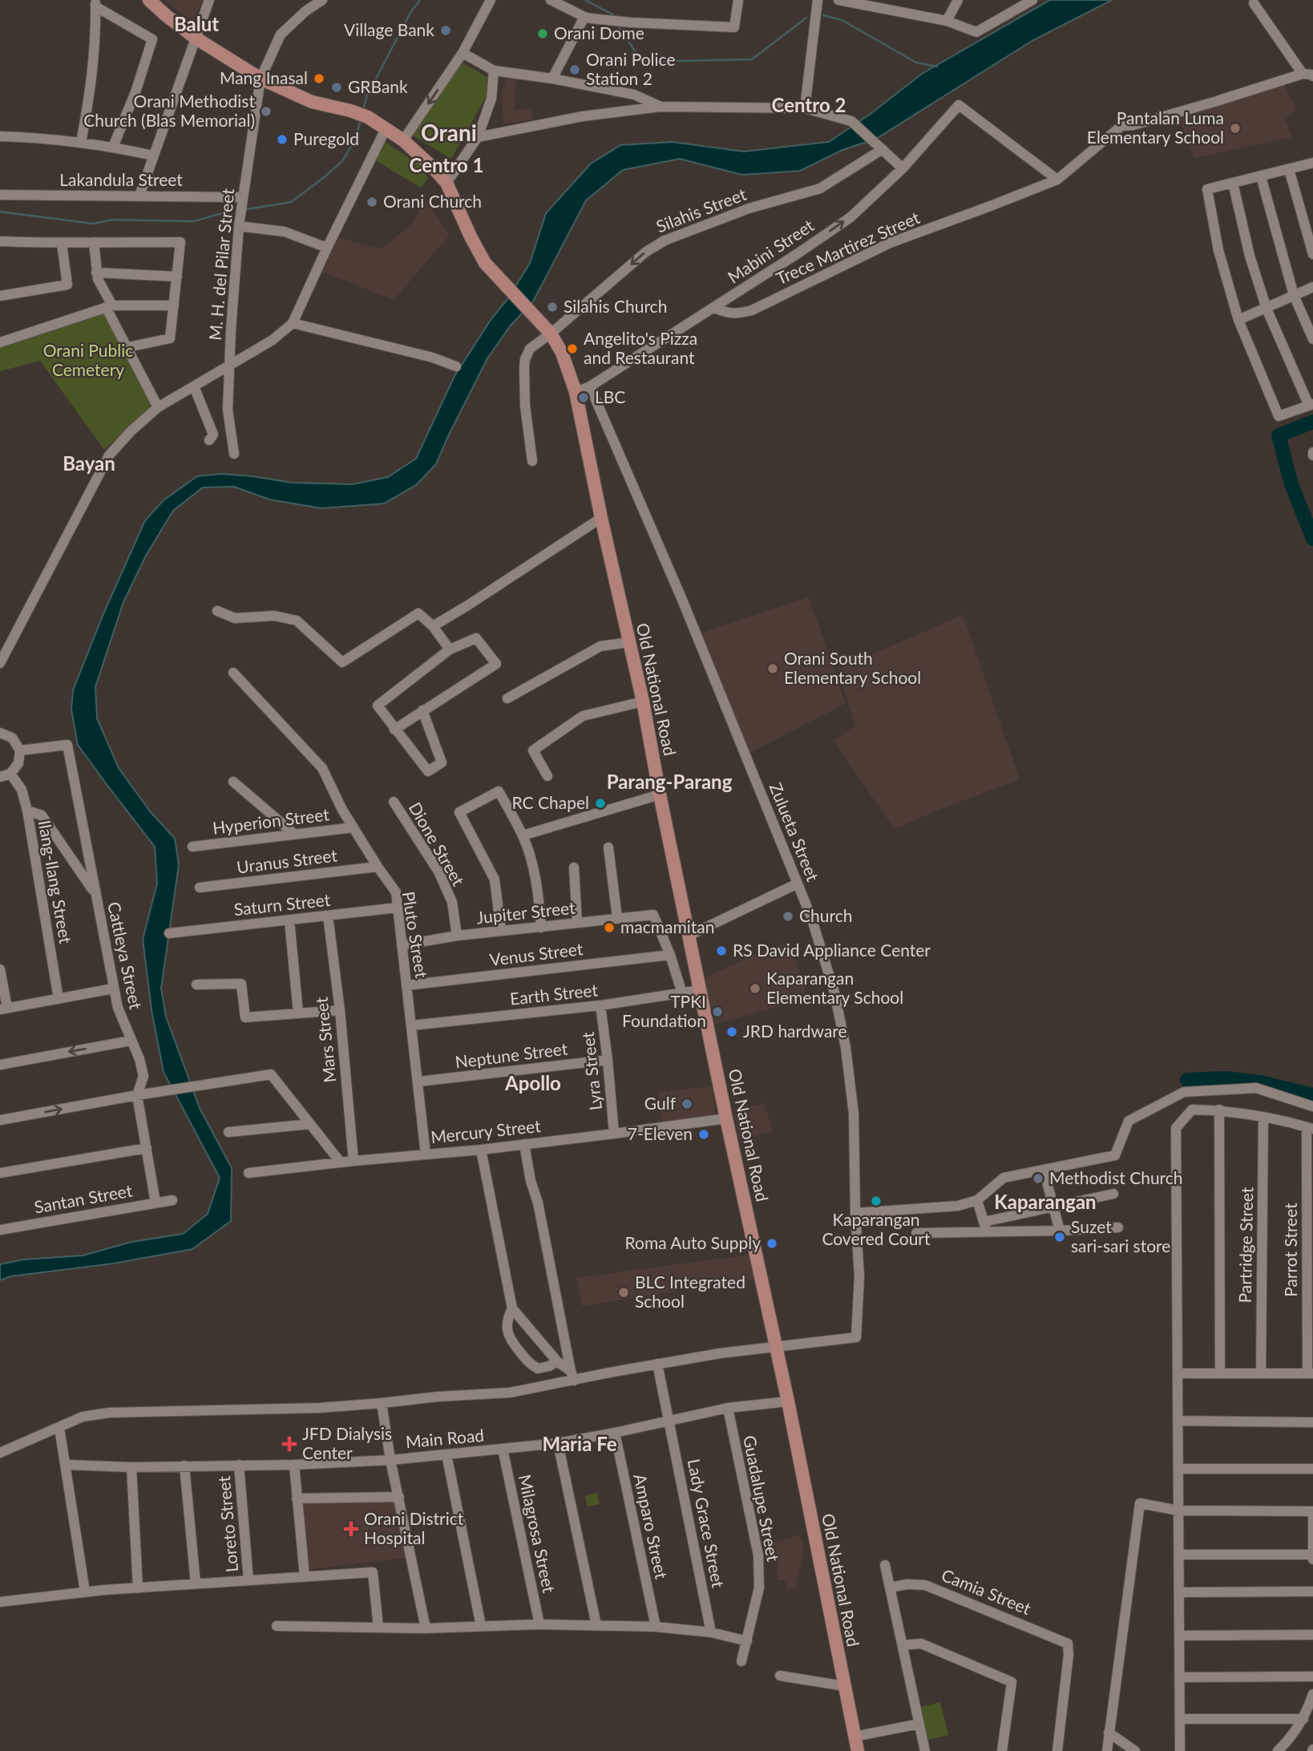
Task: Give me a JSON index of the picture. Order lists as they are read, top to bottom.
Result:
{
  "streets": {
    "main road": ["Old National Road"],
    "street": [
      "Lakandula Street",
      "Silahis Street",
      "Trece Martirez Street",
      "Mabini Street",
      "M. H. del Pilar Street",
      "Hyperion Street",
      "Zulueta Street",
      "Dione Street",
      "Uranus Street",
      "Ilang-Ilang Street",
      "Saturn Street",
      "Jupiter Street",
      "Pluto Street",
      "Venus Street",
      "Cattleya Street",
      "Earth Street",
      "Mars Street",
      "Neptune Street",
      "Lyra Street",
      "Mercury Street",
      "Santan Street",
      "Partridge Street",
      "Parrot Street",
      "Main Road",
      "Guadalupe Street",
      "Lady Grace Street",
      "Loreto Street",
      "Amparo Street",
      "Milagrosa Street",
      "Camia Street"
    ]
  },
  "crossings": [
    ["Lakandula Street", "M. H. del Pilar Street"],
    ["Silahis Street", "Old National Road"],
    ["Trece Martirez Street", "Mabini Street"],
    ["Mabini Street", "Old National Road"],
    ["Mabini Street", "Zulueta Street"],
    ["M. H. del Pilar Street", "Old National Road"],
    ["Old National Road", "Zulueta Street"],
    ["Old National Road", "Earth Street"],
    ["Old National Road", "Mercury Street"],
    ["Old National Road", "Main Road"],
    ["Hyperion Street", "Pluto Street"],
    ["Dione Street", "Jupiter Street"],
    ["Uranus Street", "Pluto Street"],
    ["Saturn Street", "Pluto Street"],
    ["Saturn Street", "Mars Street"],
    ["Jupiter Street", "Pluto Street"],
    ["Jupiter Street", "Venus Street"],
    ["Pluto Street", "Venus Street"],
    ["Pluto Street", "Earth Street"],
    ["Pluto Street", "Neptune Street"],
    ["Pluto Street", "Mercury Street"],
    ["Cattleya Street", "Santan Street"],
    ["Earth Street", "Lyra Street"],
    ["Mars Street", "Mercury Street"],
    ["Neptune Street", "Lyra Street"],
    ["Lyra Street", "Mercury Street"],
    ["Main Road", "Guadalupe Street"],
    ["Main Road", "Lady Grace Street"],
    ["Main Road", "Loreto Street"],
    ["Main Road", "Amparo Street"],
    ["Main Road", "Milagrosa Street"]
  ],
  "one_way": ["Silahis Street", "Mabini Street"],
  "districts": [
    "Balut",
    "Centro 2",
    "Orani",
    "Centro 1",
    "Bayan",
    "Parang-Parang",
    "Apollo",
    "Kaparangan",
    "Maria Fe"
  ],
  "parks": ["Orani Public Cemetery"],
  "places": {
    "other": [
      "Village Bank",
      "Orani Dome",
      "Orani Police Station 2",
      "Mang Inasal",
      "GRBank",
      "Orani Methodist Church (Blas Memorial)",
      "Pantalan Luma Elementary School",
      "Puregold",
      "Orani Church",
      "Silahis Church",
      "Angelito's Pizza and Restaurant",
      "LBC",
      "Orani South Elementary School",
      "RC Chapel",
      "Church",
      "macmamitan",
      "RS David Appliance Center",
      "Kaparangan Elementary School",
      "TPKI Foundation",
      "JRD hardware",
      "Gulf",
      "7-Eleven",
      "Methodist Church",
      "Kaparangan Covered Court",
      "Suzet sari-sari store",
      "Roma Auto Supply",
      "BLC Integrated School"
    ],
    "health": ["JFD Dialysis Center", "Orani District Hospital"]
  }
}
